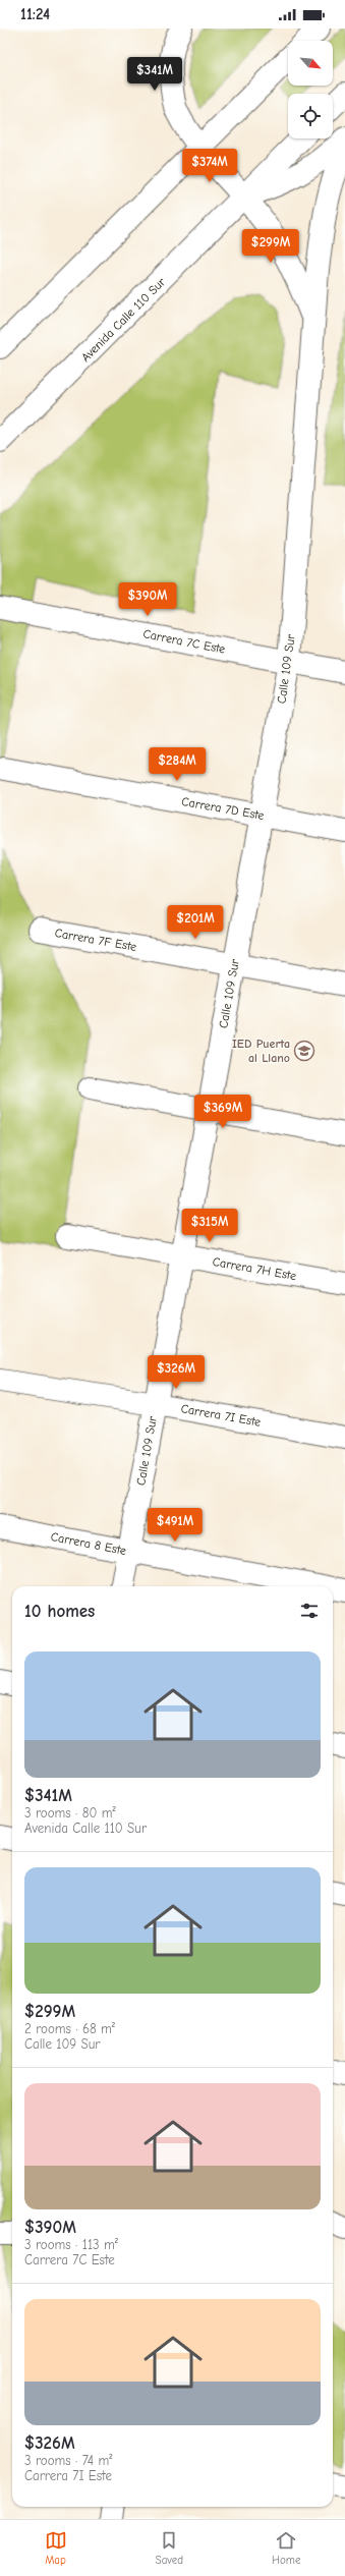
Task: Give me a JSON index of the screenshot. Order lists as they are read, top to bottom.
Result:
{
  "streets": {
    "main road": [
      "Avenida Calle 110 Sur",
      "Carrera 7C Este",
      "Calle 109 Sur",
      "Carrera 7D Este",
      "Carrera 7F Este",
      "Carrera 7H Este",
      "Carrera 7I Este",
      "Carrera 8 Este"
    ]
  },
  "crossings": [
    ["Avenida Calle 110 Sur", "Calle 109 Sur"],
    ["Carrera 7C Este", "Calle 109 Sur"],
    ["Calle 109 Sur", "Carrera 7D Este"],
    ["Calle 109 Sur", "Carrera 7F Este"],
    ["Calle 109 Sur", "Carrera 7H Este"],
    ["Calle 109 Sur", "Carrera 7I Este"],
    ["Calle 109 Sur", "Carrera 8 Este"]
  ],
  "places": {
    "school or university": ["IED Puerta al Llano"]
  },
  "north": "bottom right",
  "page": {
    "status": "11:24",
    "price": [
      "$341M",
      "$374M",
      "$299M",
      "$390M",
      "$284M",
      "$201M",
      "$369M",
      "$315M",
      "$326M",
      "$491M"
    ],
    "heading": "10 homes",
    "list": [
      {
        "name": "$341M",
        "note": "3 rooms · 80 m² · Avenida Calle 110 Sur"
      },
      {
        "name": "$299M",
        "note": "2 rooms · 68 m² · Calle 109 Sur"
      },
      {
        "name": "$390M",
        "note": "3 rooms · 113 m² · Carrera 7C Este"
      },
      {
        "name": "$326M",
        "note": "3 rooms · 74 m² · Carrera 7I Este"
      }
    ],
    "tabs": ["Map", "Saved", "Home"]
  }
}
